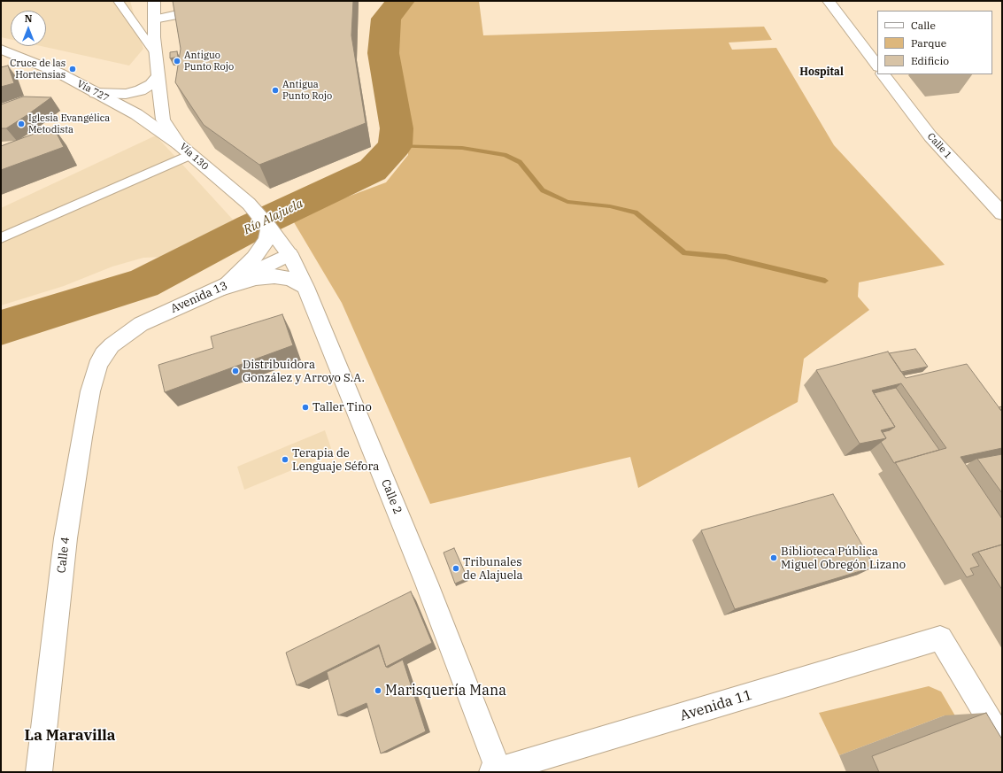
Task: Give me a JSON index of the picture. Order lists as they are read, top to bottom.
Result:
{
  "streets": {
    "street": [
      "Vía 727",
      "Calle 1",
      "Vía 130",
      "Avenida 13",
      "Calle 2",
      "Calle 4",
      "Avenida 11"
    ]
  },
  "crossings": [
    ["Vía 727", "Vía 130"],
    ["Vía 130", "Calle 2"],
    ["Avenida 13", "Calle 2"],
    ["Avenida 13", "Calle 4"],
    ["Calle 2", "Avenida 11"]
  ],
  "districts": ["Hospital", "La Maravilla"],
  "water": ["Río Alajuela"],
  "places": [
    "Antiguo Punto Rojo",
    "Cruce de las Hortensias",
    "Antigua Punto Rojo",
    "Iglesia Evangélica Metodista",
    "Distribuidora González y Arroyo S.A.",
    "Taller Tino",
    "Terapia de Lenguaje Séfora",
    "Biblioteca Pública Miguel Obregón Lizano",
    "Tribunales de Alajuela",
    "Marisquería Mana"
  ],
  "legend": ["Calle", "Parque", "Edificio"],
  "north": "top"
}
